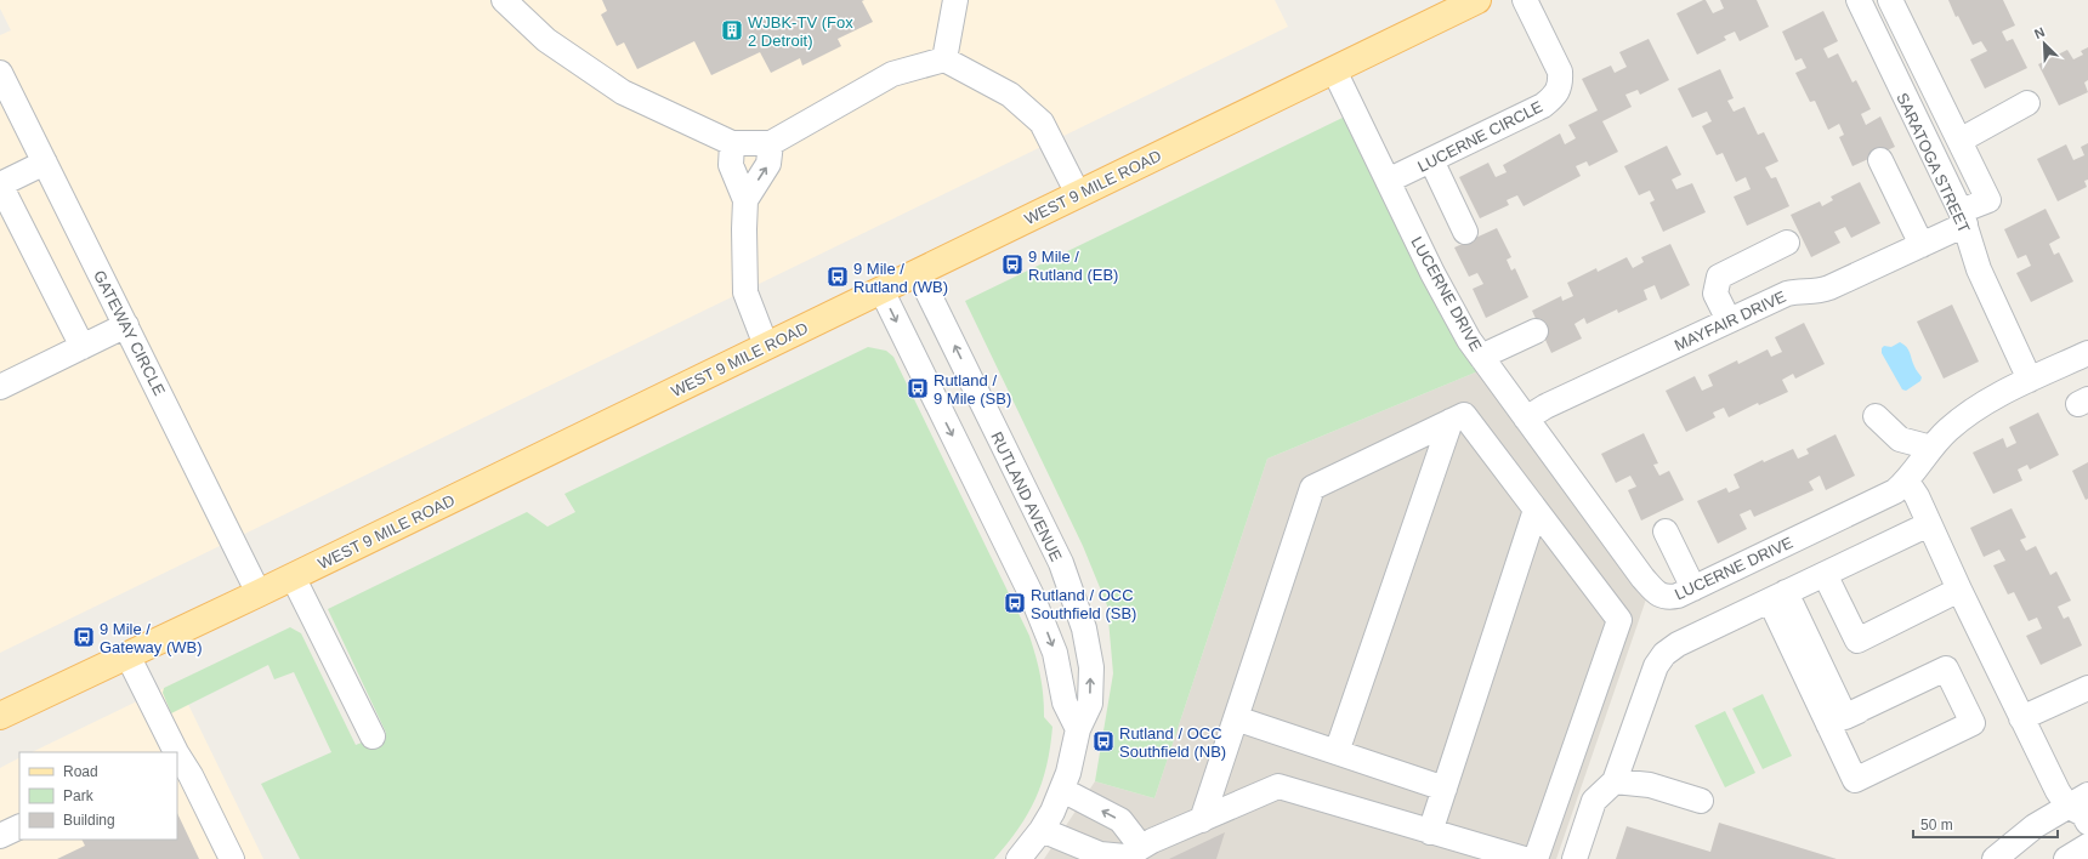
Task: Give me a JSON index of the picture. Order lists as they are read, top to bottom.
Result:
{
  "streets": {
    "main road": ["WEST 9 MILE ROAD"],
    "street": [
      "LUCERNE CIRCLE",
      "SARATOGA STREET",
      "LUCERNE DRIVE",
      "MAYFAIR DRIVE",
      "GATEWAY CIRCLE",
      "RUTLAND AVENUE"
    ]
  },
  "crossings": [
    ["LUCERNE CIRCLE", "LUCERNE DRIVE"],
    ["SARATOGA STREET", "MAYFAIR DRIVE"],
    ["WEST 9 MILE ROAD", "LUCERNE DRIVE"],
    ["WEST 9 MILE ROAD", "GATEWAY CIRCLE"],
    ["WEST 9 MILE ROAD", "RUTLAND AVENUE"],
    ["LUCERNE DRIVE", "MAYFAIR DRIVE"]
  ],
  "places": {
    "building": ["WJBK-TV (Fox 2 Detroit)"],
    "bus stop": [
      "9 Mile / Rutland (EB)",
      "9 Mile / Rutland (WB)",
      "Rutland / 9 Mile (SB)",
      "Rutland / OCC Southfield (SB)",
      "9 Mile / Gateway (WB)",
      "Rutland / OCC Southfield (NB)"
    ]
  },
  "legend": ["Road", "Park", "Building"],
  "scale_bar": "50 m",
  "north": "top left"
}
